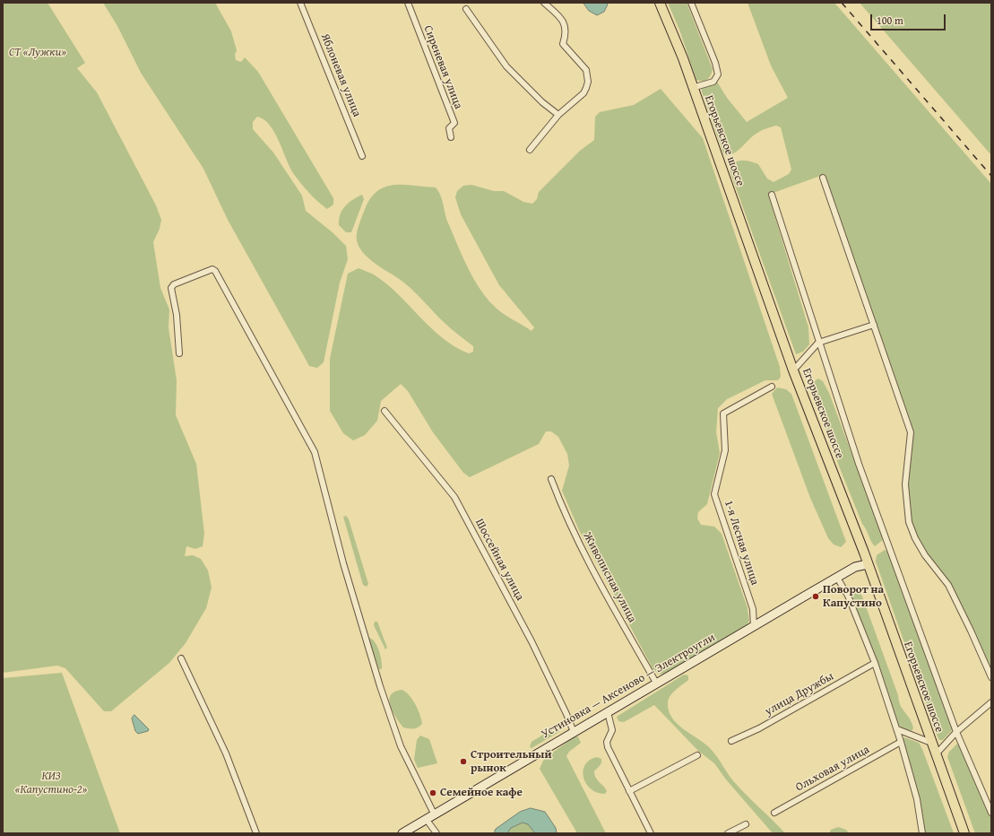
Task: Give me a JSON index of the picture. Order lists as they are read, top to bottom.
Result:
{
  "streets": {
    "main road": ["Егорьевское шоссе", "Устиновка — Аксеново — Электроугли"],
    "street": [
      "Сиреневая улица",
      "Яблоневая улица",
      "1-я Лесная улица",
      "Шоссейная улица",
      "Живописная улица",
      "улица Дружбы",
      "Ольховая улица"
    ]
  },
  "crossings": [
    ["Егорьевское шоссе", "Устиновка — Аксеново — Электроугли"],
    ["1-я Лесная улица", "Устиновка — Аксеново — Электроугли"],
    ["Шоссейная улица", "Устиновка — Аксеново — Электроугли"],
    ["Живописная улица", "Устиновка — Аксеново — Электроугли"]
  ],
  "parks": ["СТ «Лужки»", "КИЗ «Капустино-2»"],
  "places": ["Поворот на Капустино", "Строительный рынок", "Семейное кафе"],
  "scale_bar": "100 m"
}
